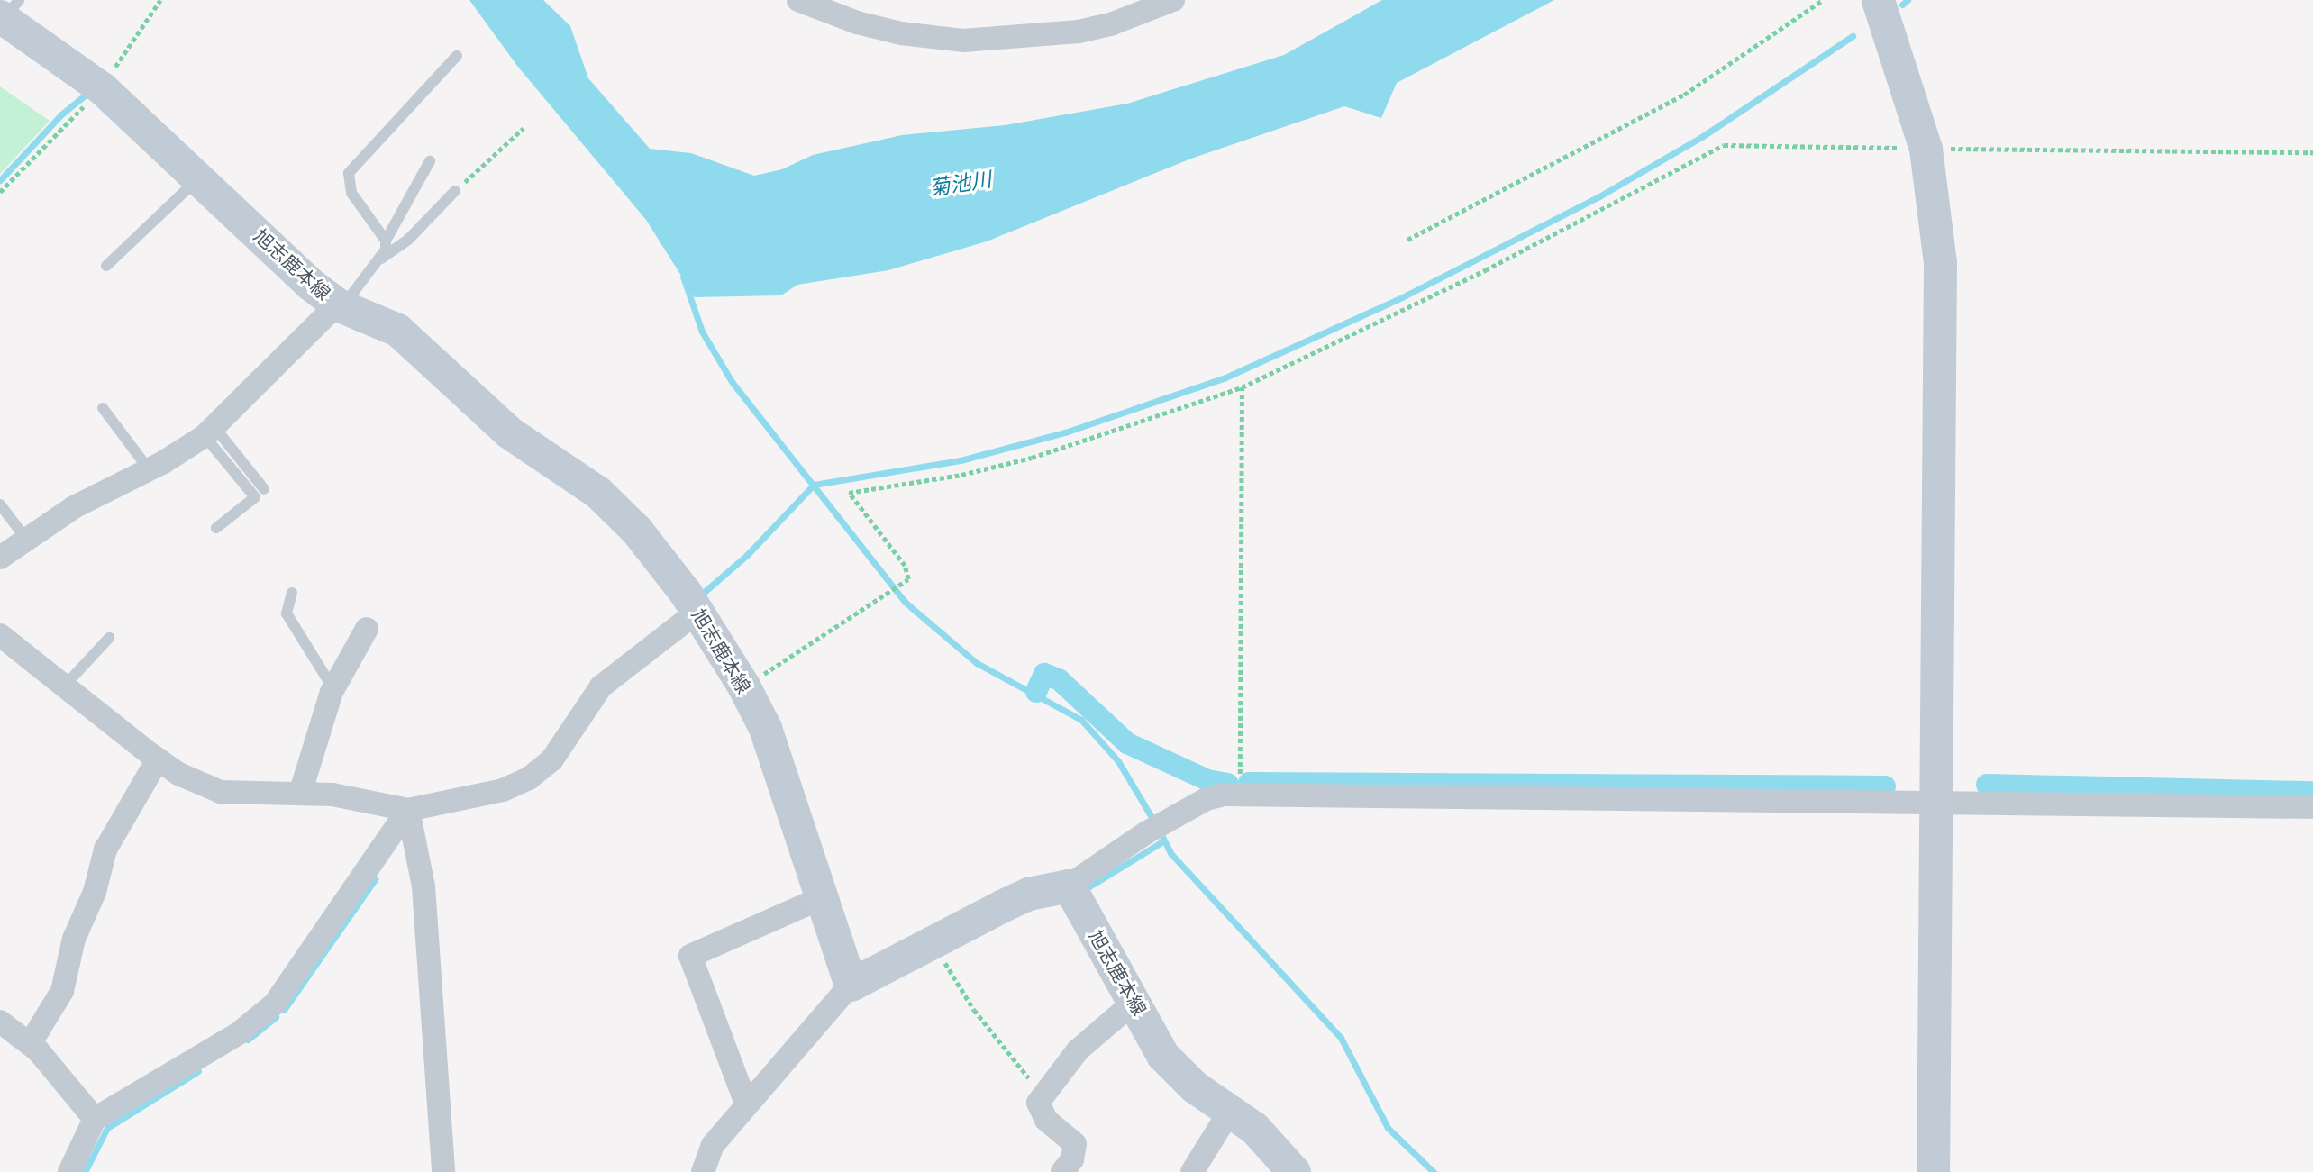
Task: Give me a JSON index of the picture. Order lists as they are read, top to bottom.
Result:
{
  "streets": {
    "main road": ["旭志鹿本線"]
  },
  "water": ["菊池川"]
}
